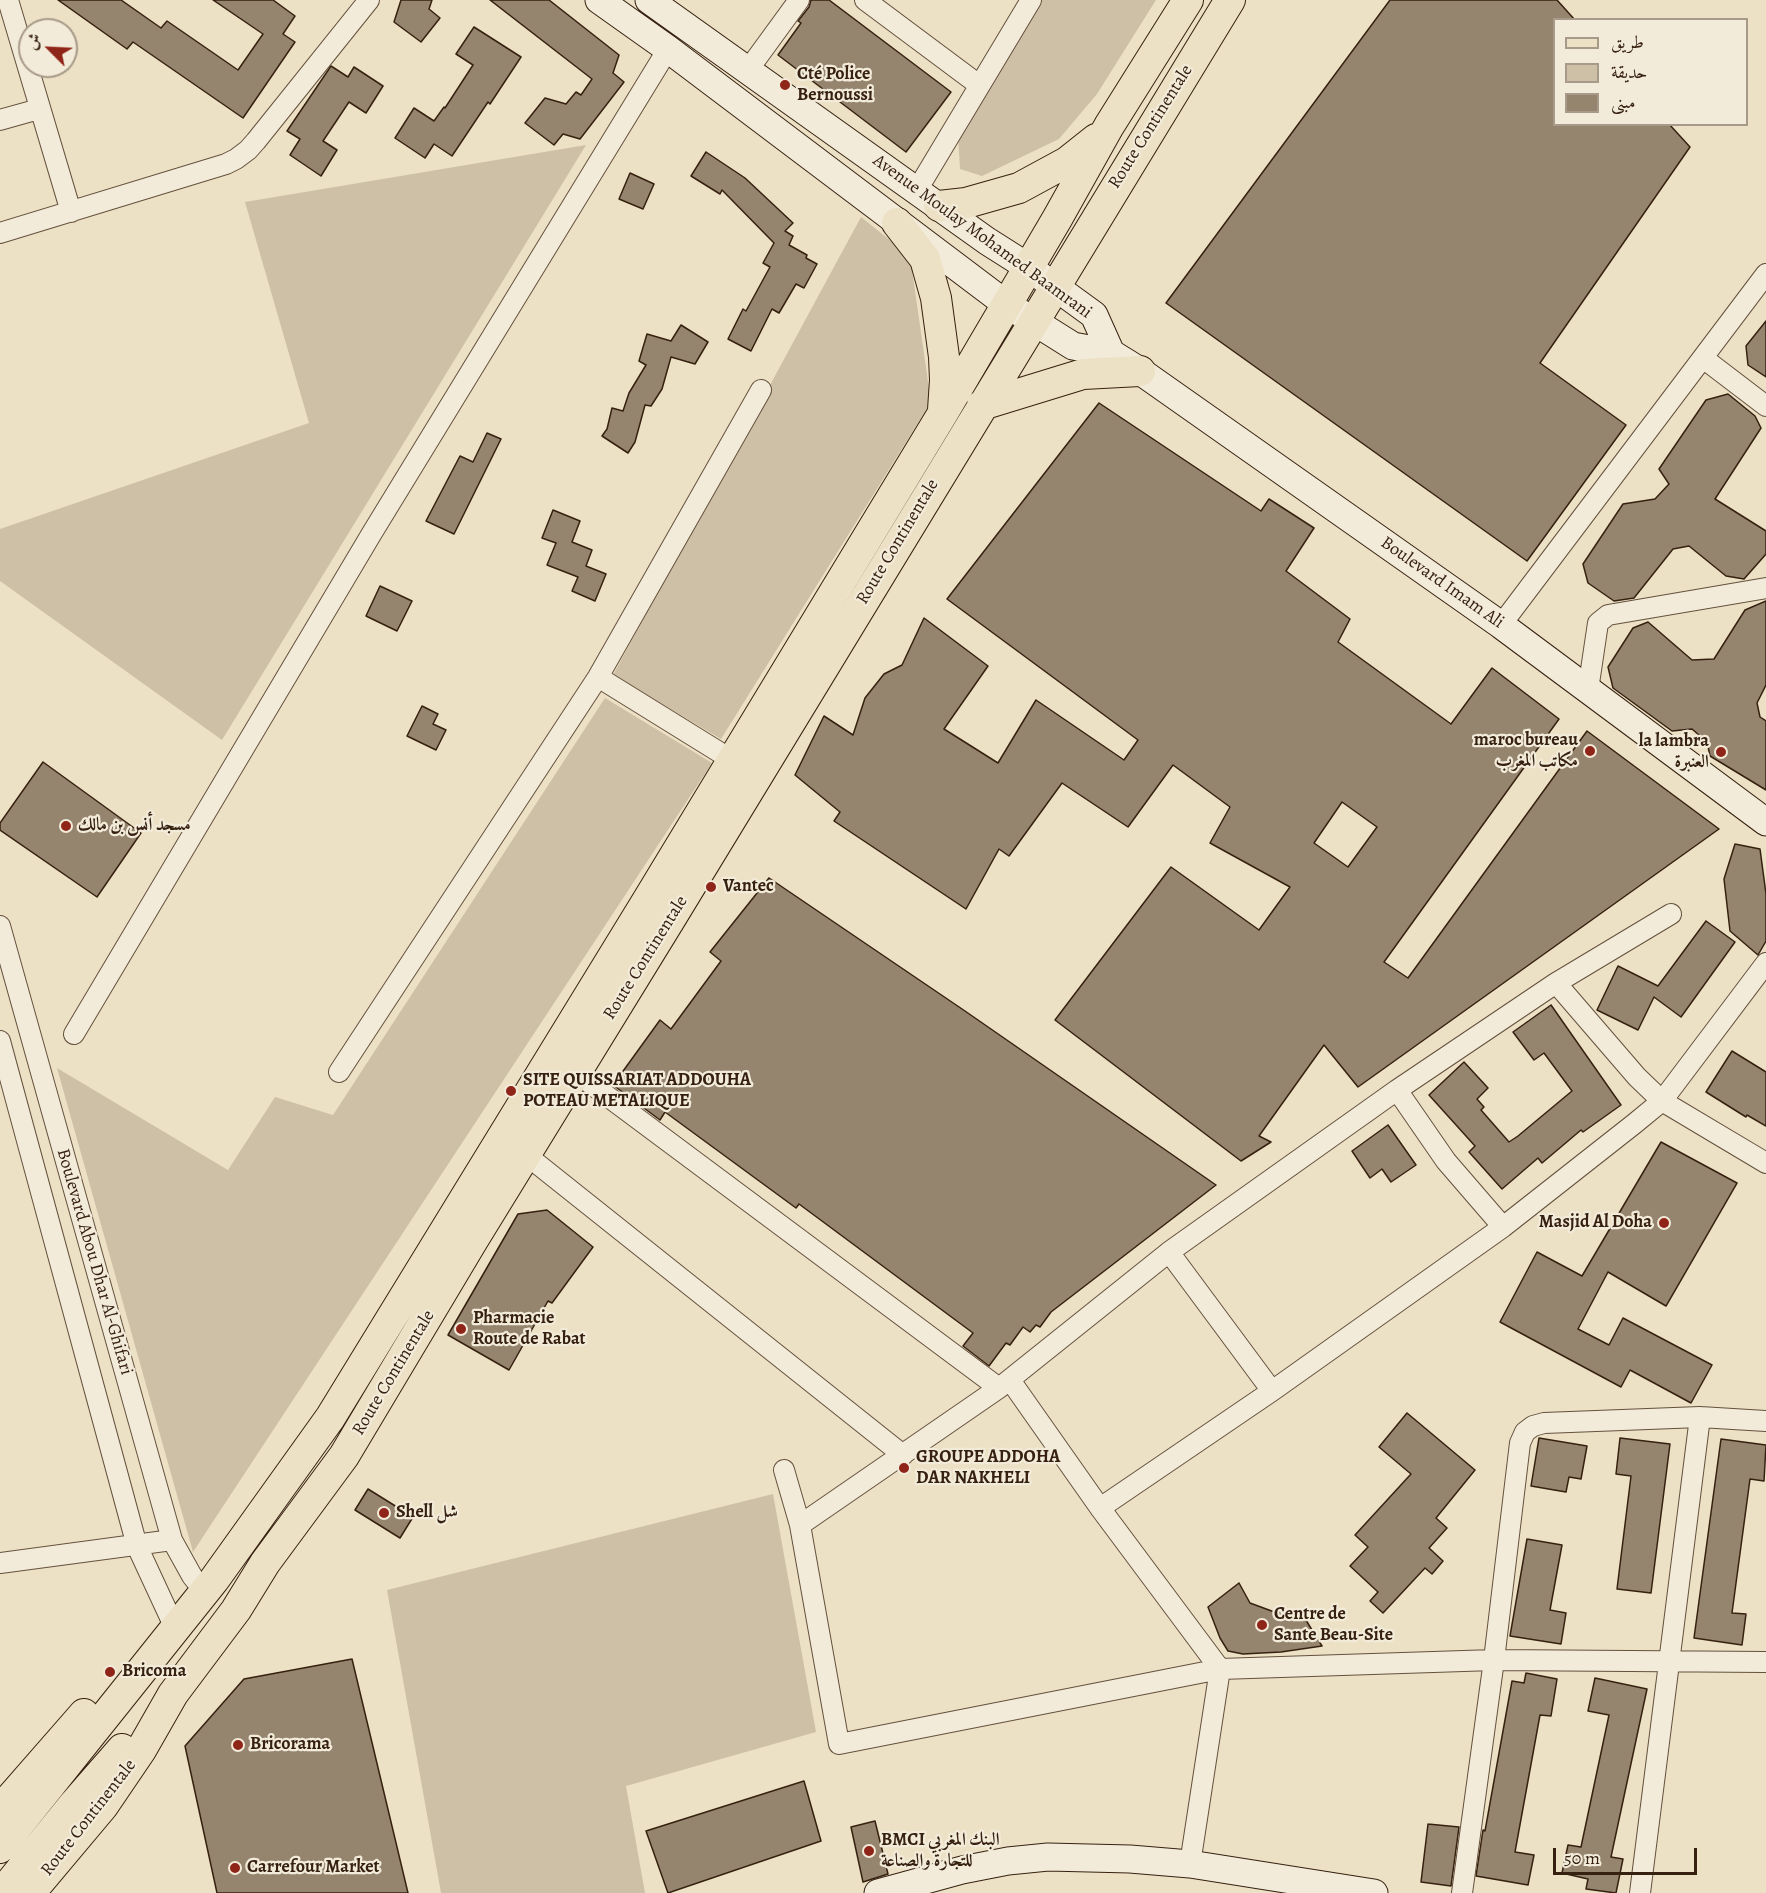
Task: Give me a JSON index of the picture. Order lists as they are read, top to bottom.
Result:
{
  "streets": {
    "main road": ["Route Continentale"],
    "street": ["Avenue Moulay Mohamed Baamrani", "Boulevard Imam Ali", "Boulevard Abou Dhar Al-Ghifari"]
  },
  "crossings": [
    ["Route Continentale", "Avenue Moulay Mohamed Baamrani"],
    ["Route Continentale", "Boulevard Abou Dhar Al-Ghifari"],
    ["Avenue Moulay Mohamed Baamrani", "Boulevard Imam Ali"]
  ],
  "places": [
    "Cté Police Bernoussi",
    "maroc bureau مكاتب المغرب",
    "la lambra العنبرة",
    "مسجد أنس بن مالك",
    "Vantec",
    "SITE QUISSARIAT ADDOUHA POTEAU METALIQUE",
    "Masjid Al Doha",
    "Pharmacie Route de Rabat",
    "GROUPE ADDOHA DAR NAKHELI",
    "Shell شل",
    "Centre de Sante Beau-Site",
    "Bricoma",
    "Bricorama",
    "BMCI البنك المغربي للتجارة والصناعة",
    "Carrefour Market"
  ],
  "legend": ["طريق", "حديقة", "مبنى"],
  "scale_bar": "50 m",
  "north": "top left"
}
